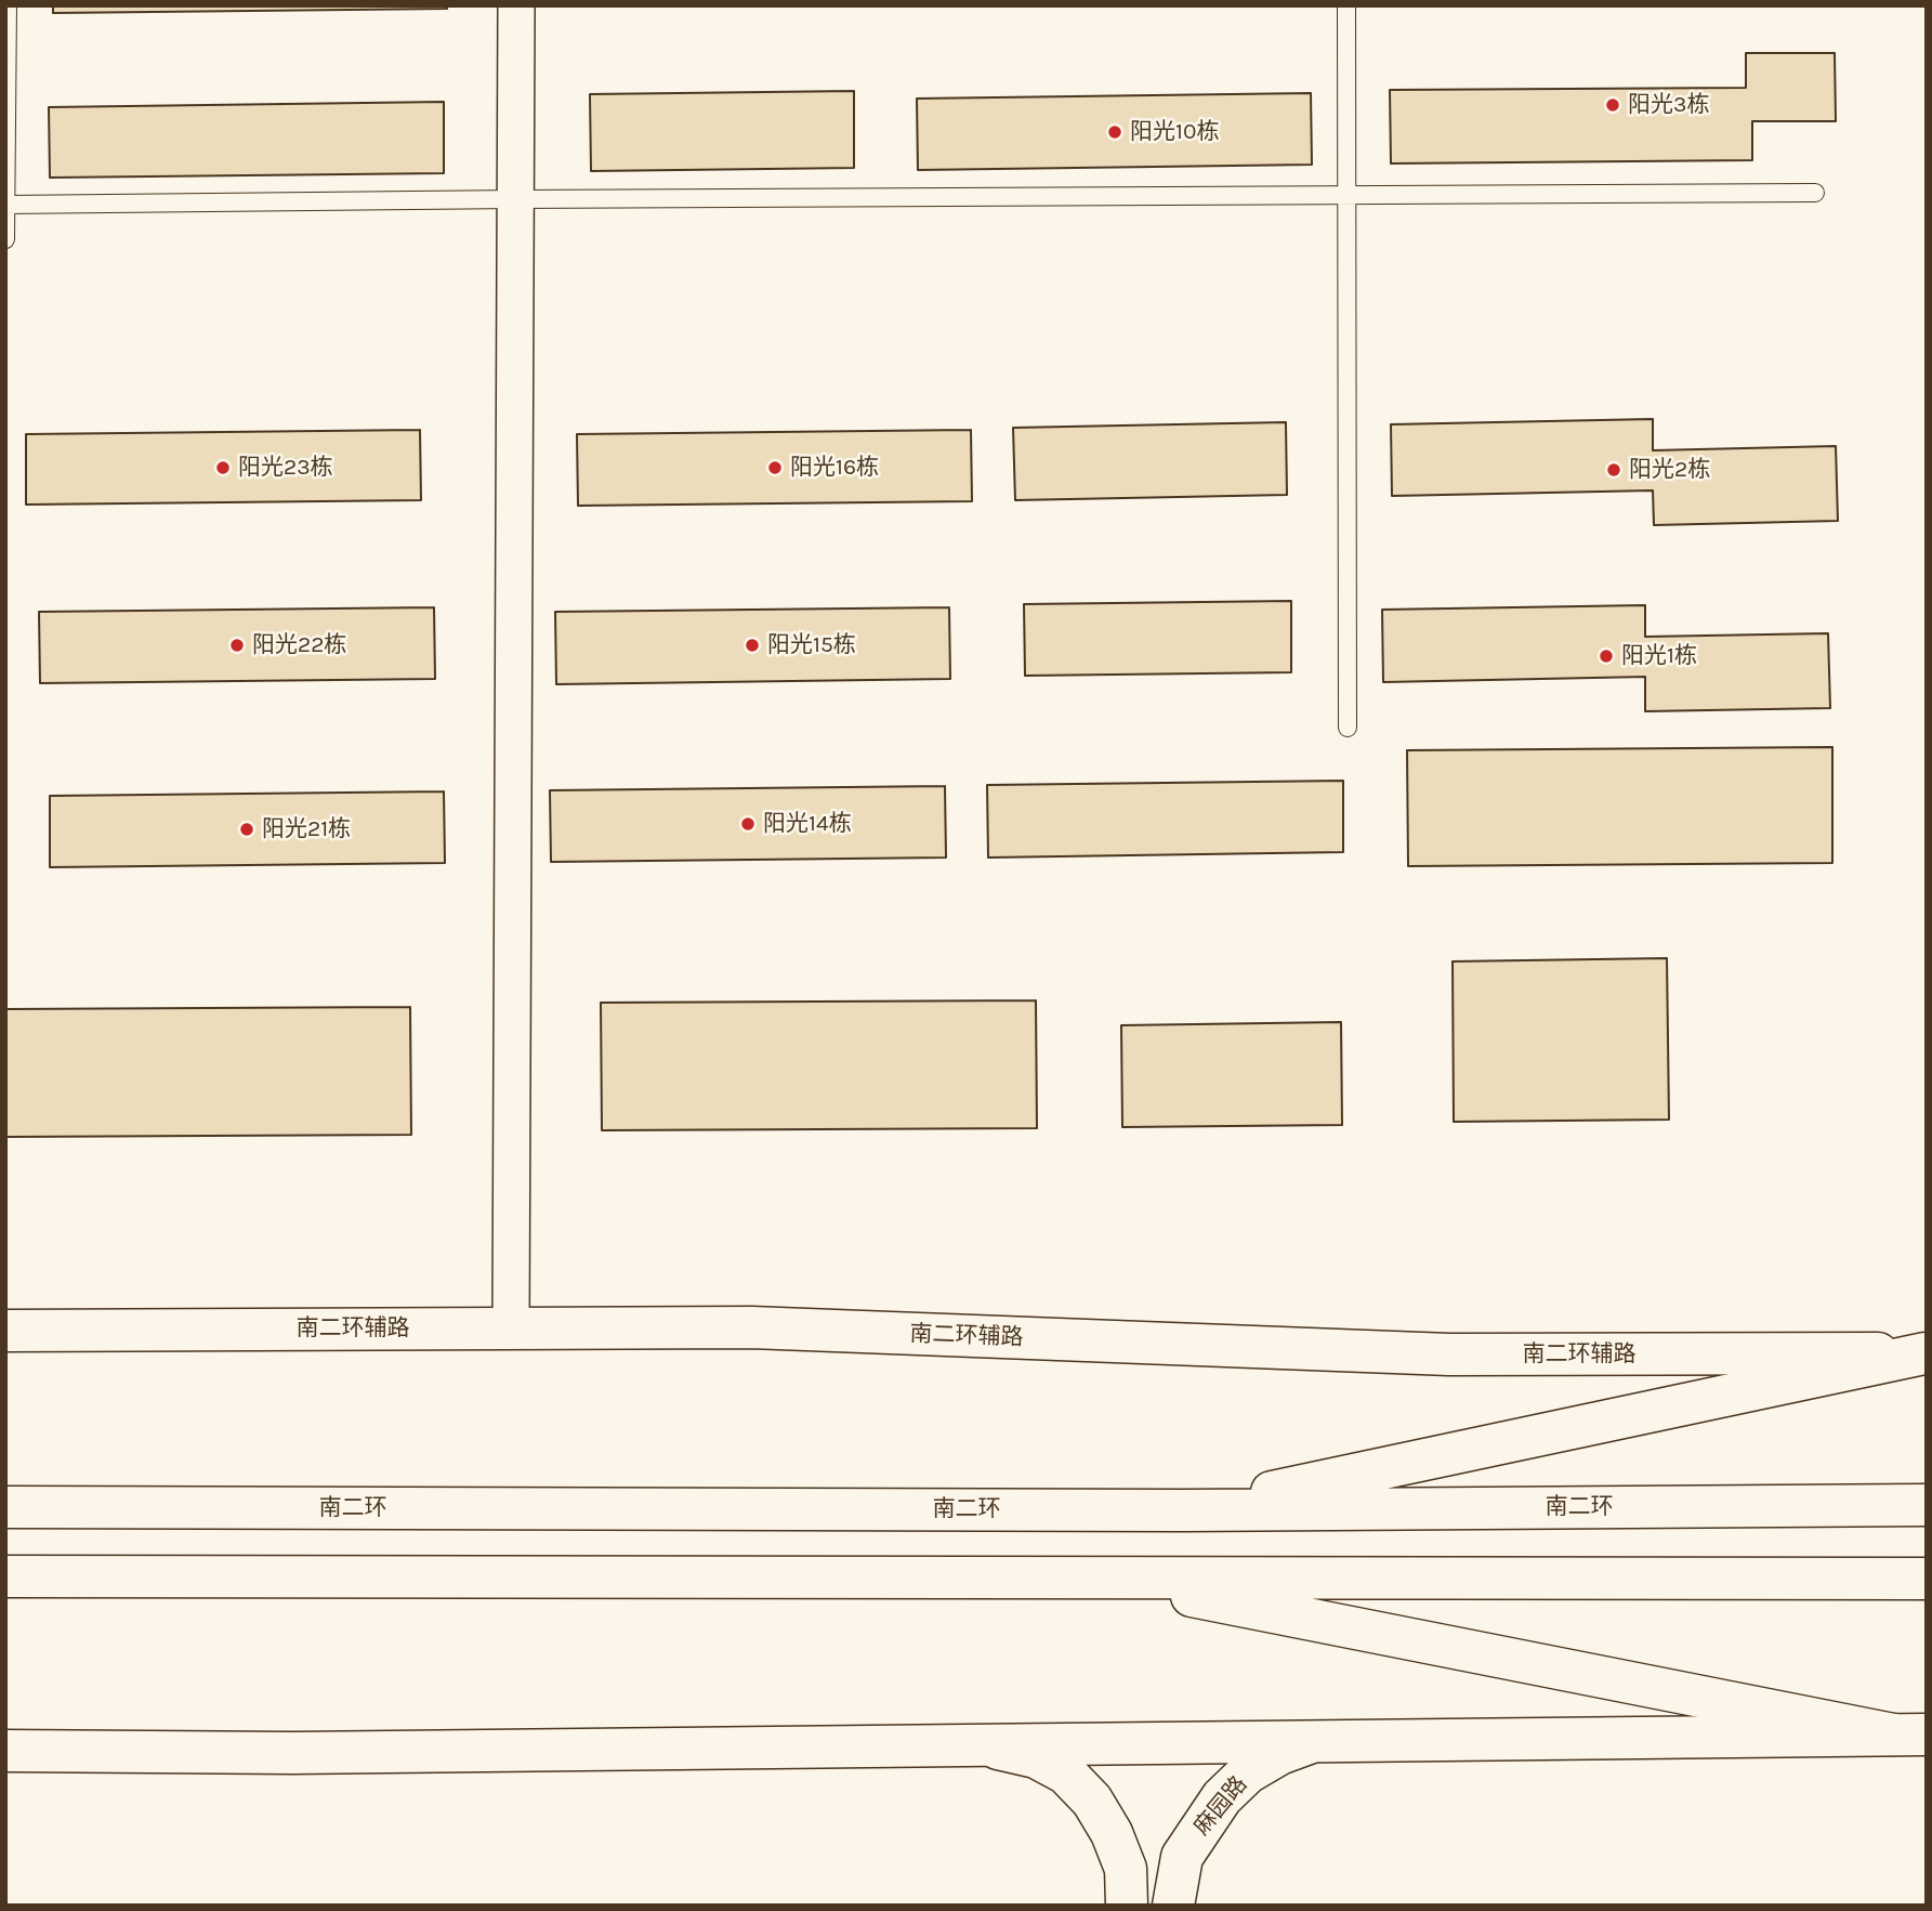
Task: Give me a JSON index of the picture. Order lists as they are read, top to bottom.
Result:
{
  "streets": {
    "main road": ["南二环辅路", "南二环", "麻园路"]
  },
  "places": [
    "阳光3栋",
    "阳光10栋",
    "阳光23栋",
    "阳光16栋",
    "阳光2栋",
    "阳光22栋",
    "阳光15栋",
    "阳光1栋",
    "阳光14栋",
    "阳光21栋"
  ]
}
